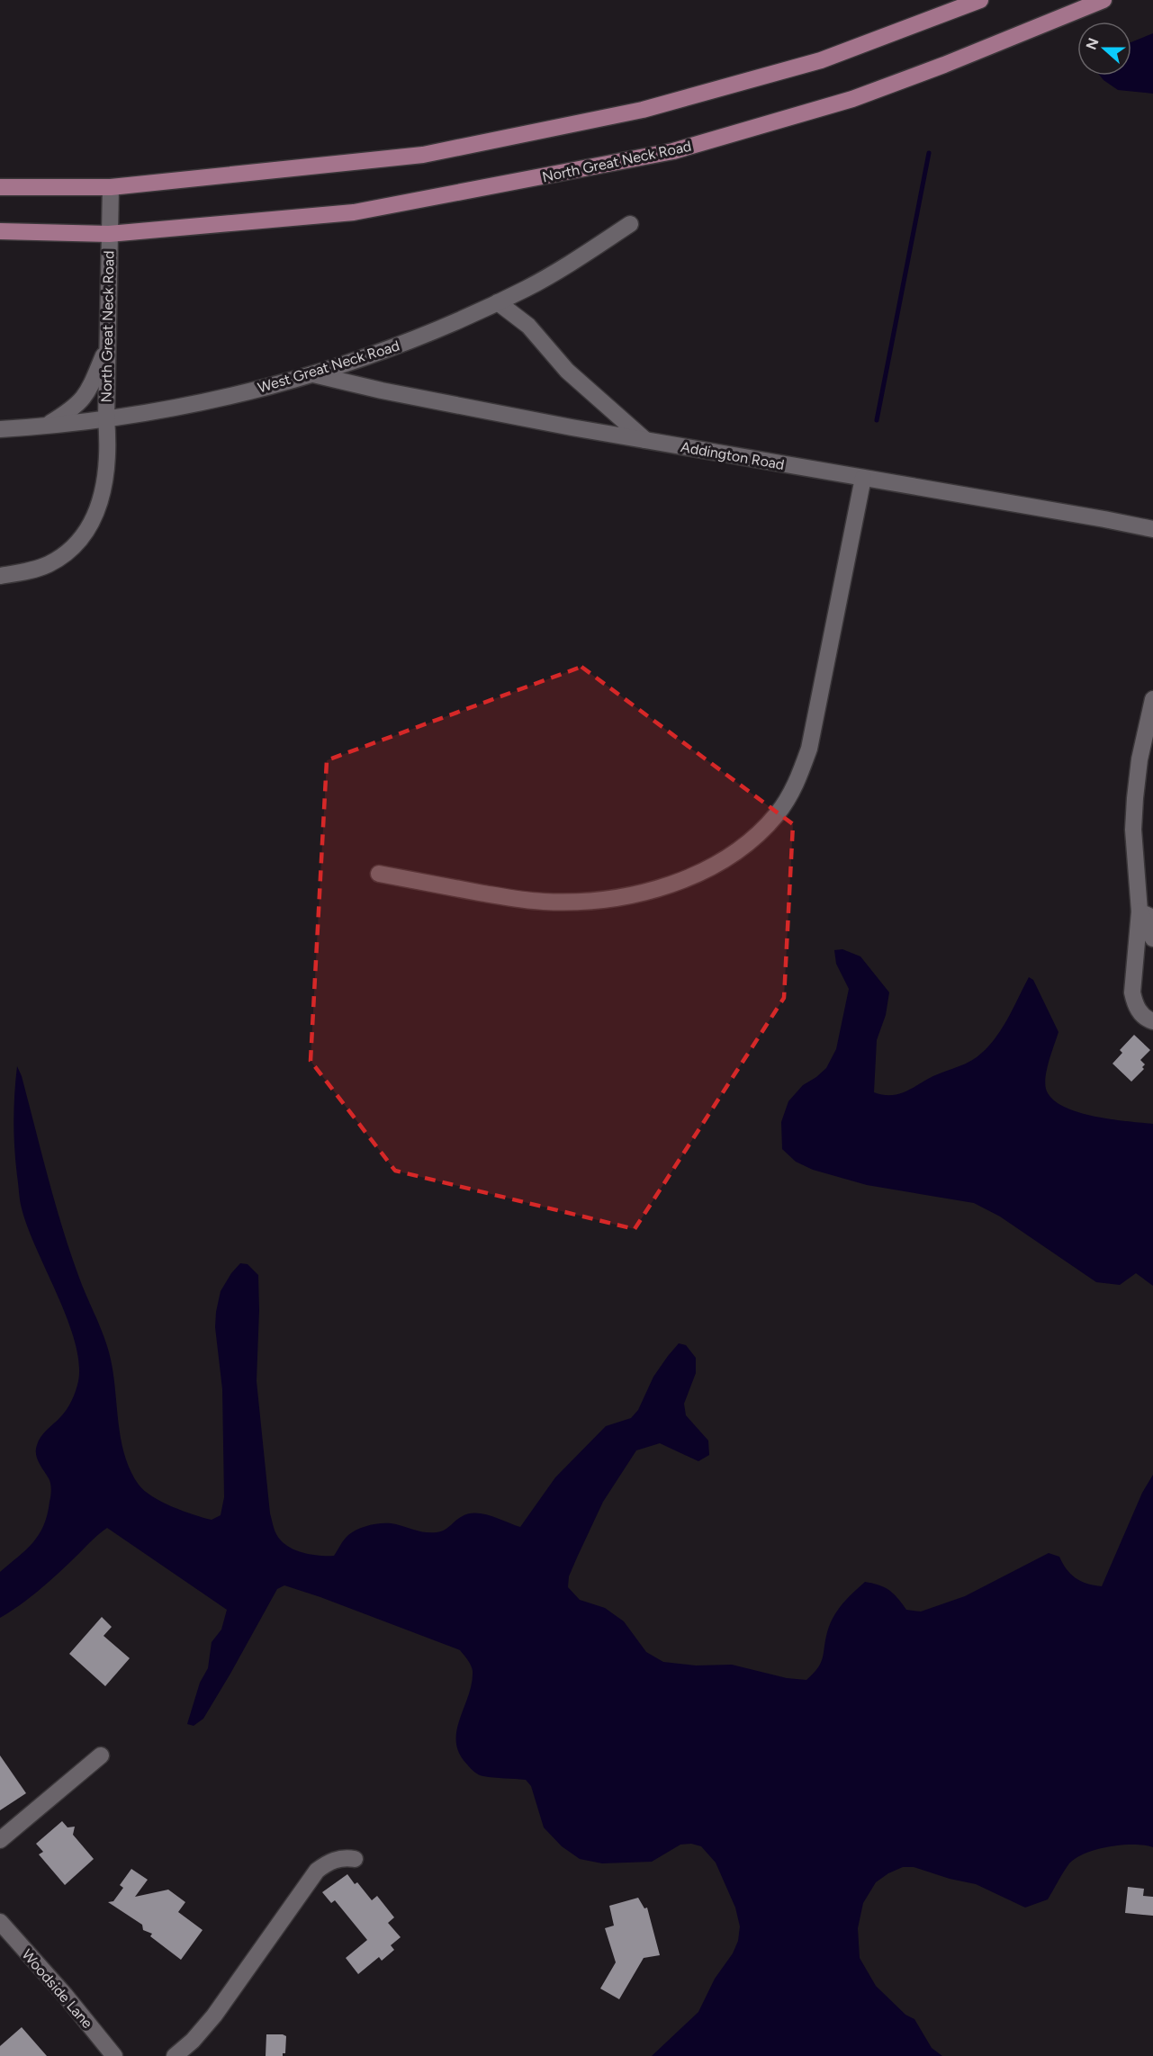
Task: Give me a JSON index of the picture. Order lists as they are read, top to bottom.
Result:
{
  "streets": {
    "main road": ["North Great Neck Road"],
    "street": ["West Great Neck Road", "Addington Road", "Woodside Lane"]
  },
  "crossings": [
    ["North Great Neck Road", "West Great Neck Road"],
    ["West Great Neck Road", "Addington Road"]
  ],
  "north": "left"
}
